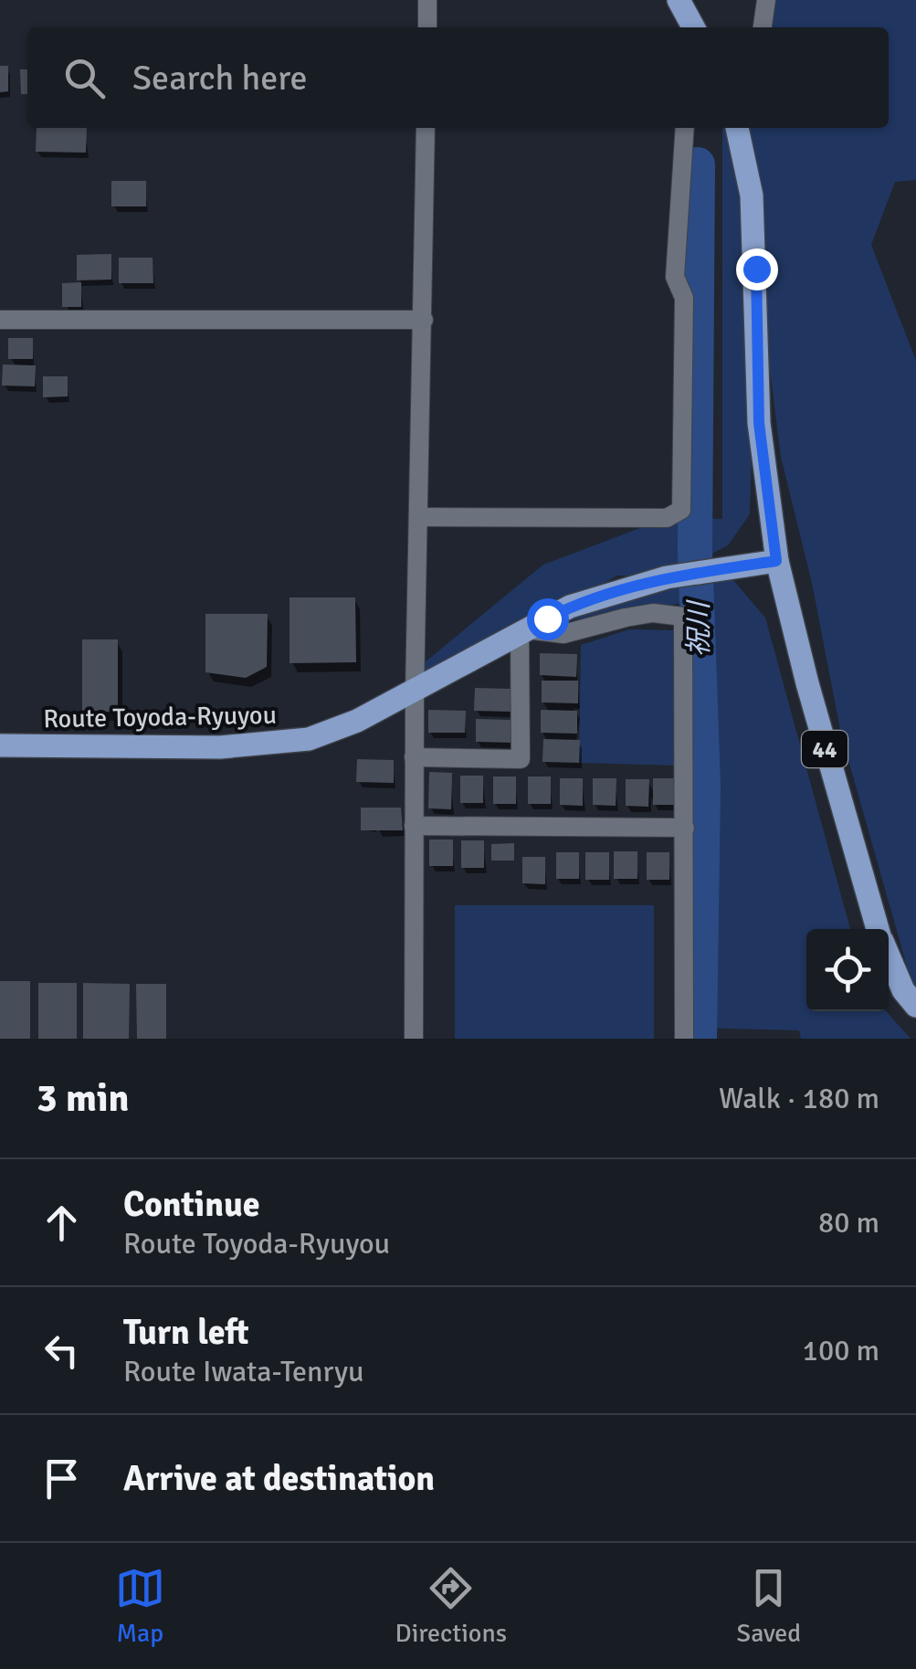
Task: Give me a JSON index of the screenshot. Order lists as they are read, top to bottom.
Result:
{
  "streets": {
    "main road": ["Route Toyoda-Ryuyou", "44"]
  },
  "crossings": [
    ["Route Toyoda-Ryuyou", "44"]
  ],
  "water": ["祝川"],
  "page": {
    "search": "Search here",
    "heading": ["3 min", "Walk · 180 m"],
    "list": [
      ["Continue", "Route Toyoda-Ryuyou", "80 m"],
      ["Turn left", "Route Iwata-Tenryu", "100 m"],
      "Arrive at destination"
    ],
    "nav": ["Map", "Directions", "Saved"]
  }
}
